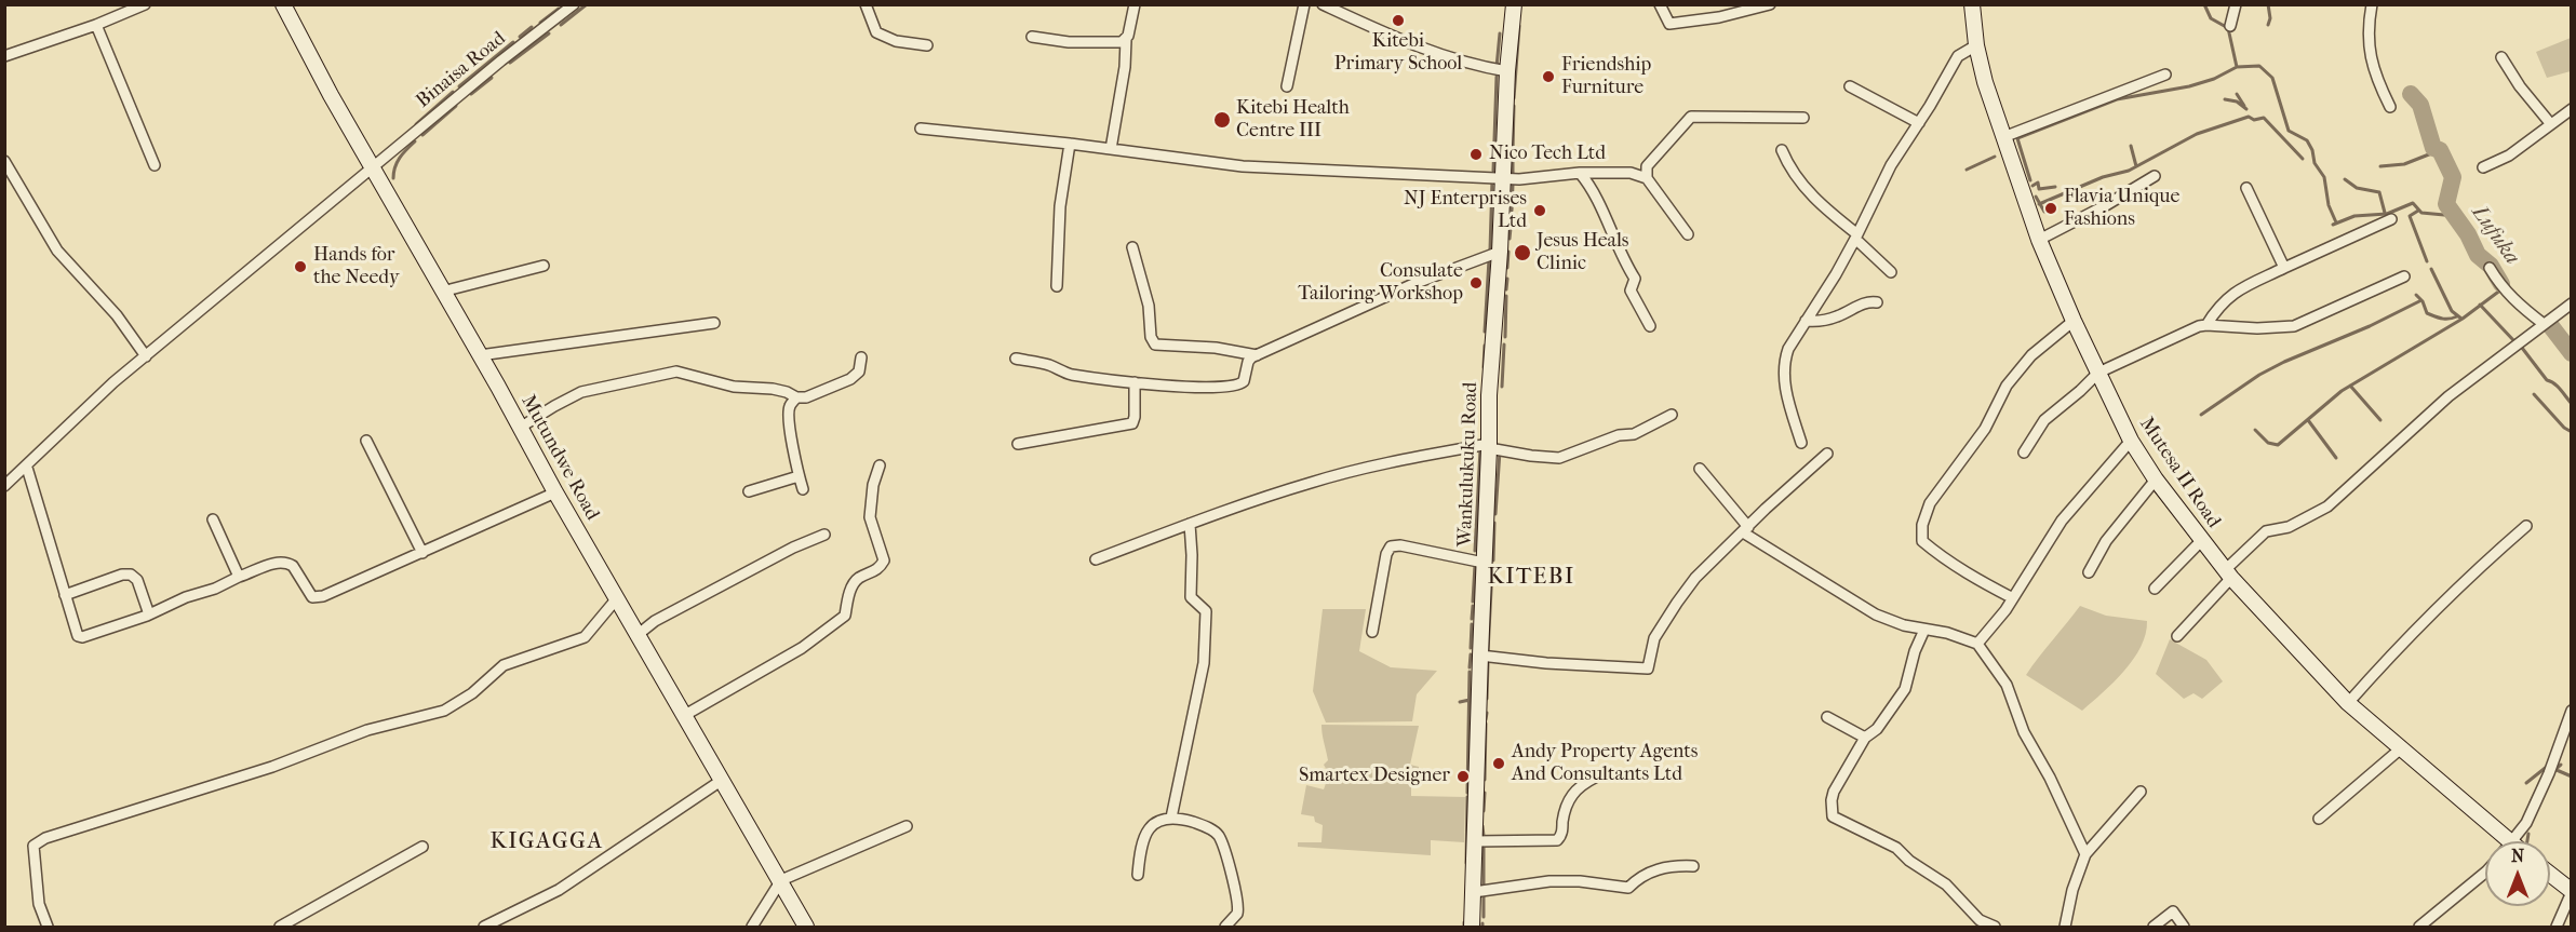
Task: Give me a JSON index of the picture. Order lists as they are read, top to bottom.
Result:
{
  "streets": {
    "main road": ["Mutundwe Road", "Wankulukuku Road", "Mutesa II Road"],
    "street": ["Binaisa Road"]
  },
  "crossings": [
    ["Binaisa Road", "Mutundwe Road"]
  ],
  "districts": ["KITEBI", "KIGAGGA"],
  "water": ["Lufuka"],
  "places": [
    "Kitebi Primary School",
    "Friendship Furniture",
    "Kitebi Health Centre III",
    "Nico Tech Ltd",
    "Flavia Unique Fashions",
    "NJ Enterprises Ltd",
    "Jesus Heals Clinic",
    "Hands for the Needy",
    "Consulate Tailoring Workshop",
    "Andy Property Agents And Consultants Ltd",
    "Smartex Designer"
  ],
  "north": "top"
}
